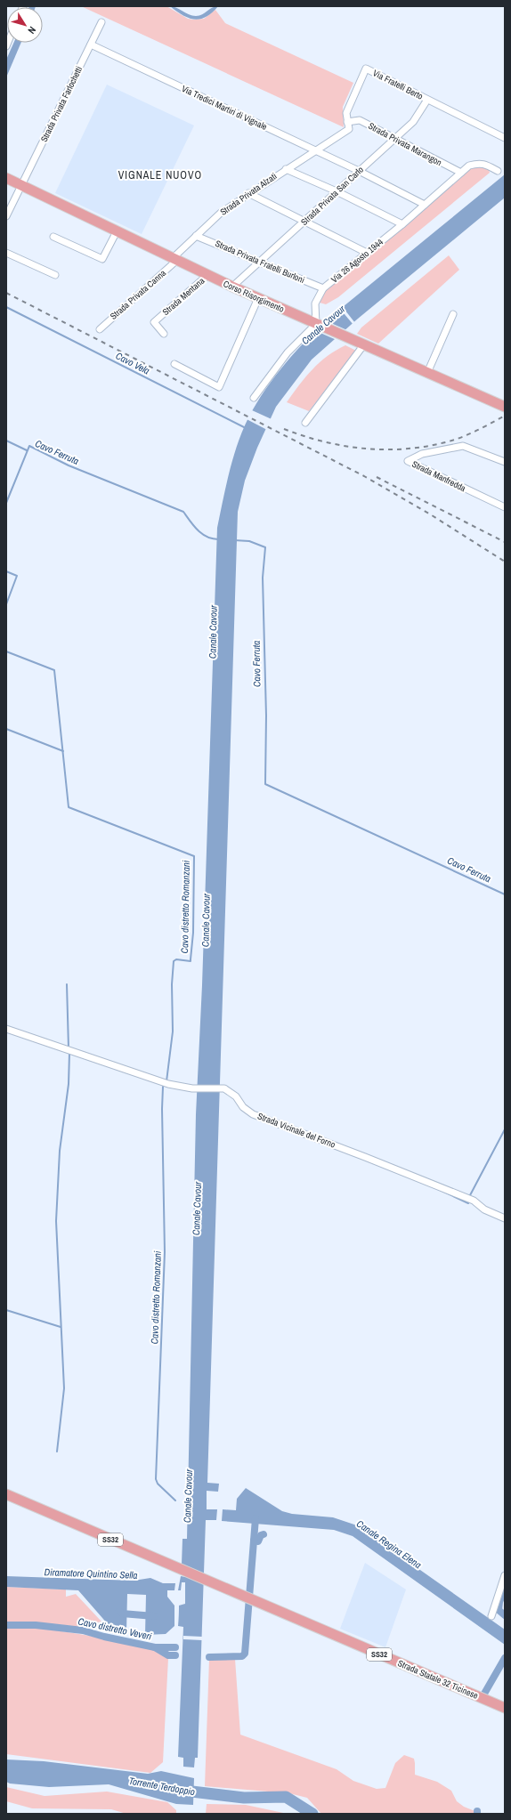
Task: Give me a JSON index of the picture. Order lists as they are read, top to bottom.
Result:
{
  "streets": {
    "main road": ["Corso Risorgimento", "SS32", "Strada Statale 32 Ticinese"],
    "street": [
      "Via Fratelli Berto",
      "Strada Privata Farlochetti",
      "Via Tredici Martiri di Vignale",
      "Strada Privata Marangon",
      "Strada Privata Alzati",
      "Strada Privata San Carlo",
      "Via 26 Agosto 1944",
      "Strada Privata Fratelli Burloni",
      "Strada Privata Canna",
      "Strada Mentana",
      "Strada Manfredda",
      "Strada Vicinale del Forno"
    ]
  },
  "crossings": [
    ["Via Fratelli Berto", "Via Tredici Martiri di Vignale"],
    ["Via Fratelli Berto", "Strada Privata Marangon"],
    ["Via Fratelli Berto", "Strada Privata Alzati"],
    ["Via Fratelli Berto", "Strada Privata San Carlo"],
    ["Strada Privata Farlochetti", "Via Tredici Martiri di Vignale"],
    ["Strada Privata Farlochetti", "Corso Risorgimento"],
    ["Via Tredici Martiri di Vignale", "Strada Privata Alzati"],
    ["Via Tredici Martiri di Vignale", "Strada Privata San Carlo"],
    ["Via Tredici Martiri di Vignale", "Via 26 Agosto 1944"],
    ["Strada Privata Marangon", "Strada Privata San Carlo"],
    ["Strada Privata Marangon", "Via 26 Agosto 1944"],
    ["Strada Privata Alzati", "Strada Privata Fratelli Burloni"],
    ["Strada Privata Alzati", "Strada Privata Canna"],
    ["Strada Privata Alzati", "Corso Risorgimento"],
    ["Strada Privata San Carlo", "Strada Privata Fratelli Burloni"],
    ["Strada Privata San Carlo", "Corso Risorgimento"],
    ["Via 26 Agosto 1944", "Strada Privata Fratelli Burloni"],
    ["Via 26 Agosto 1944", "Corso Risorgimento"],
    ["Strada Privata Canna", "Corso Risorgimento"],
    ["Strada Mentana", "Corso Risorgimento"]
  ],
  "districts": ["VIGNALE NUOVO"],
  "water": [
    "Canale Cavour",
    "Cavo Vela",
    "Cavo Ferruta",
    "Cavo distretto Romanzani",
    "Canale Regina Elena",
    "Diramatore Quintino Sella",
    "Cavo distretto Veveri",
    "Torrente Terdoppio"
  ],
  "north": "bottom right"
}
